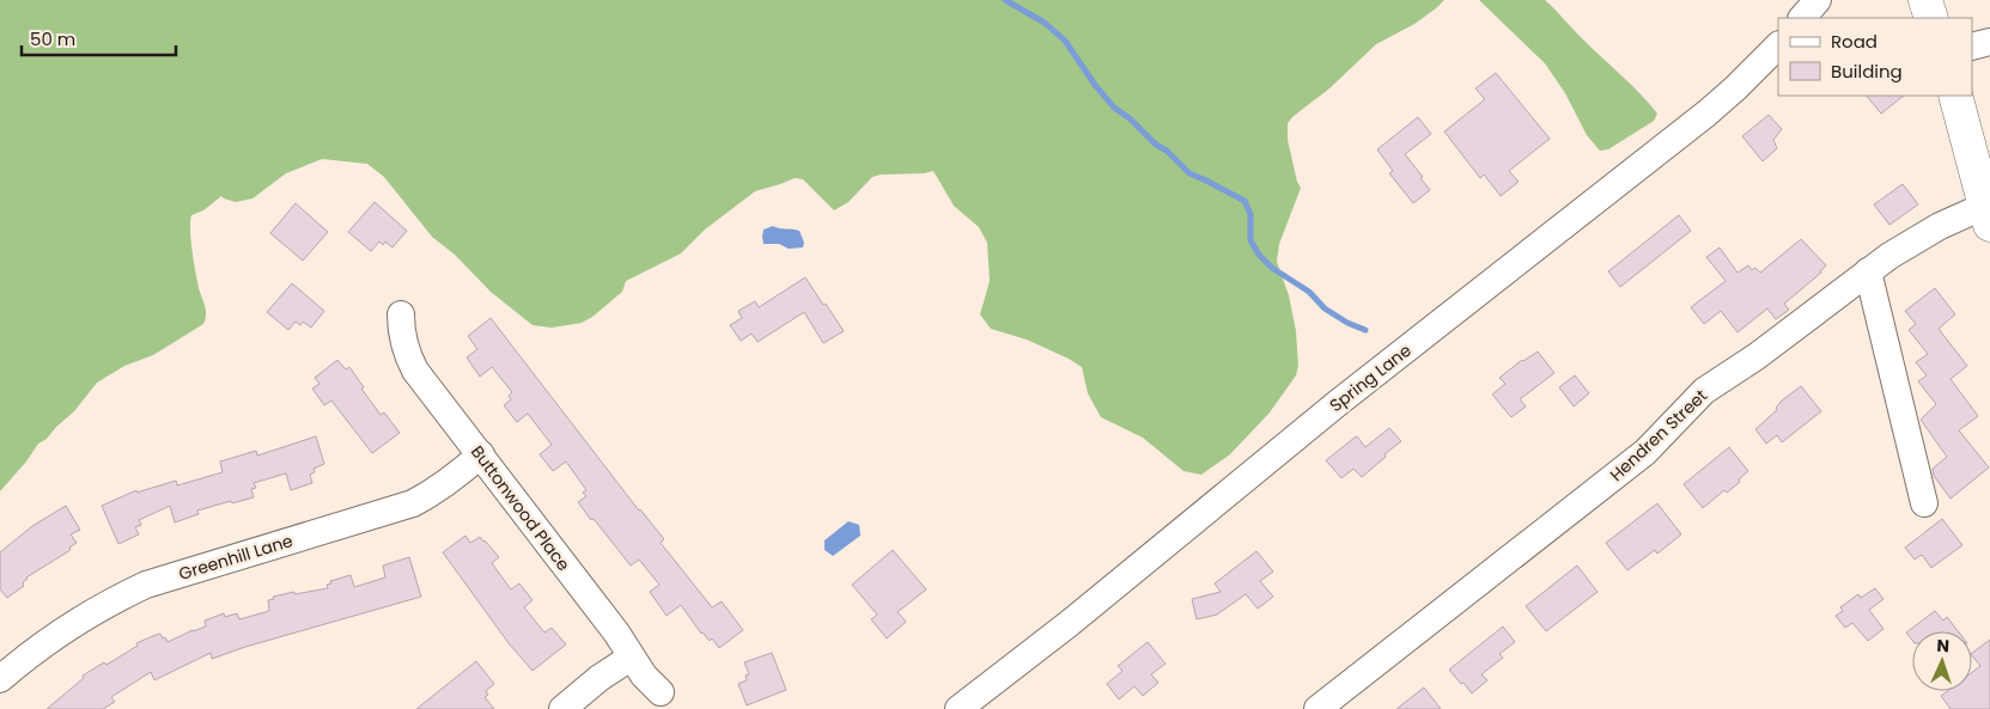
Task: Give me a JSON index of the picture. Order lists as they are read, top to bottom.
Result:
{
  "streets": {
    "street": [
      "Spring Lane",
      "Hendren Street",
      "Buttonwood Place",
      "Greenhill Lane"
    ]
  },
  "crossings": [
    ["Buttonwood Place", "Greenhill Lane"]
  ],
  "legend": ["Road", "Building"],
  "scale_bar": "50 m",
  "north": "top"
}
